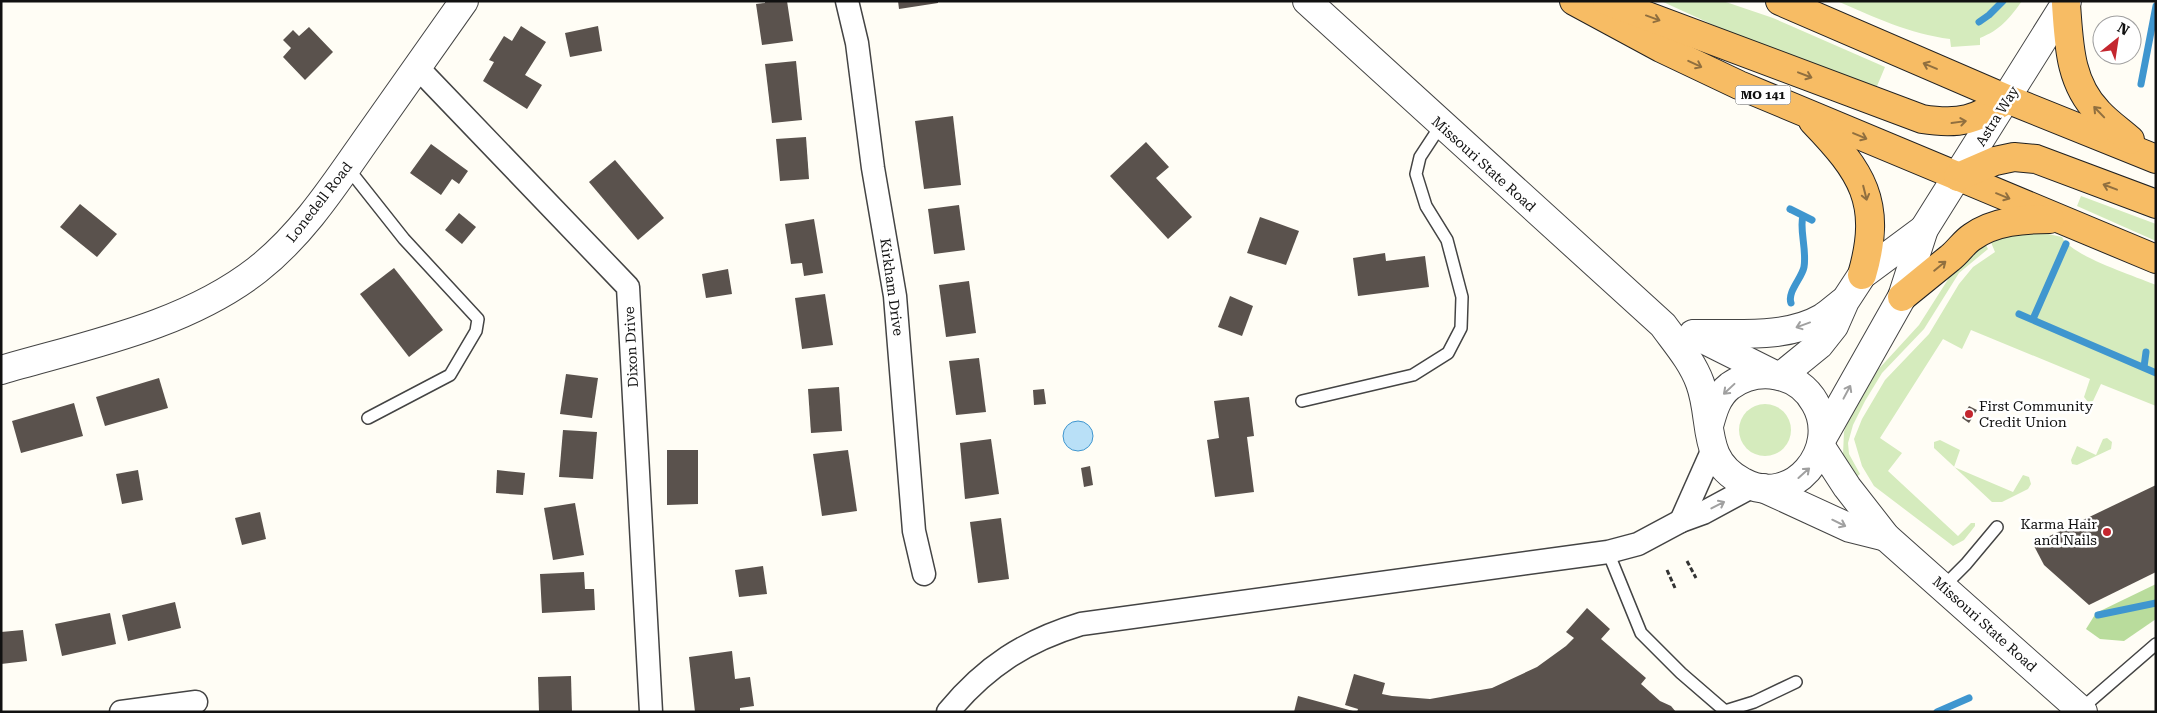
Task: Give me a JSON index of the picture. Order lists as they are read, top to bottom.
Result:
{
  "streets": {
    "highway": ["MO 141"],
    "street": [
      "Astra Way",
      "Missouri State Road",
      "Lonedell Road",
      "Kirkham Drive",
      "Dixon Drive"
    ]
  },
  "crossings": [
    ["MO 141", "Astra Way"],
    ["Astra Way", "Missouri State Road"],
    ["Lonedell Road", "Dixon Drive"]
  ],
  "places": ["First Community Credit Union", "Karma Hair and Nails"],
  "north": "top right"
}
